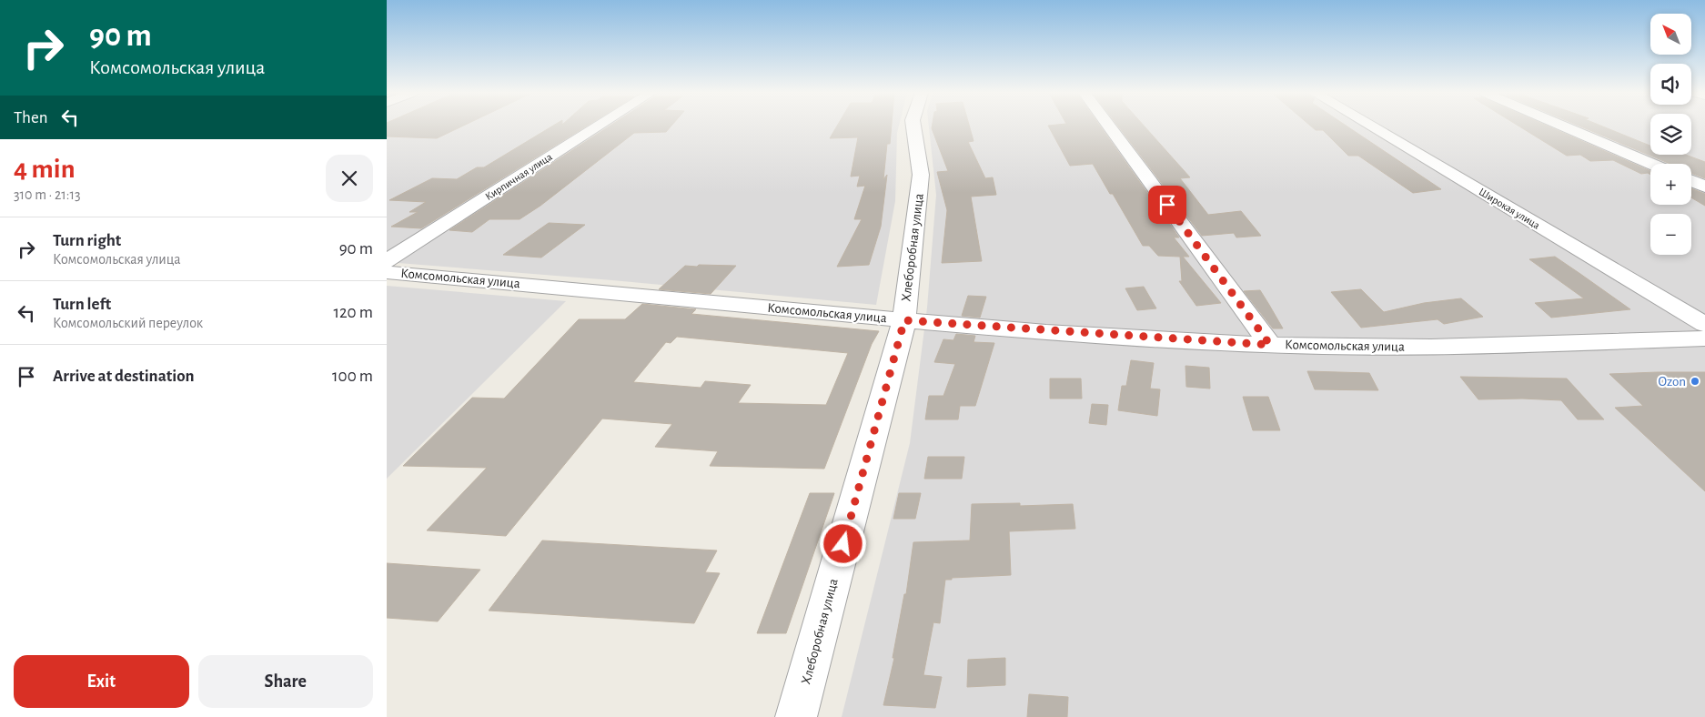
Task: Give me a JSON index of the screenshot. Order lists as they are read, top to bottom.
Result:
{
  "streets": {
    "street": [
      "Кирпичная улица",
      "Широкая улица",
      "Хлеборобная улица",
      "Комсомольская улица"
    ]
  },
  "crossings": [
    ["Хлеборобная улица", "Комсомольская улица"]
  ],
  "places": ["Ozon"],
  "north": "top left",
  "page": {
    "turn": ["90 m", "Комсомольская улица"],
    "map_buttons": ["+", "−"],
    "then": "Then",
    "heading": ["4 min", "310 m · 21:13"],
    "list": [
      {
        "name": "Turn right",
        "note": "Комсомольская улица",
        "value": "90 m"
      },
      {
        "name": "Turn left",
        "note": "Комсомольский переулок",
        "value": "120 m"
      },
      {
        "name": "Arrive at destination",
        "value": "100 m"
      }
    ],
    "buttons": ["Exit", "Share"]
  }
}
